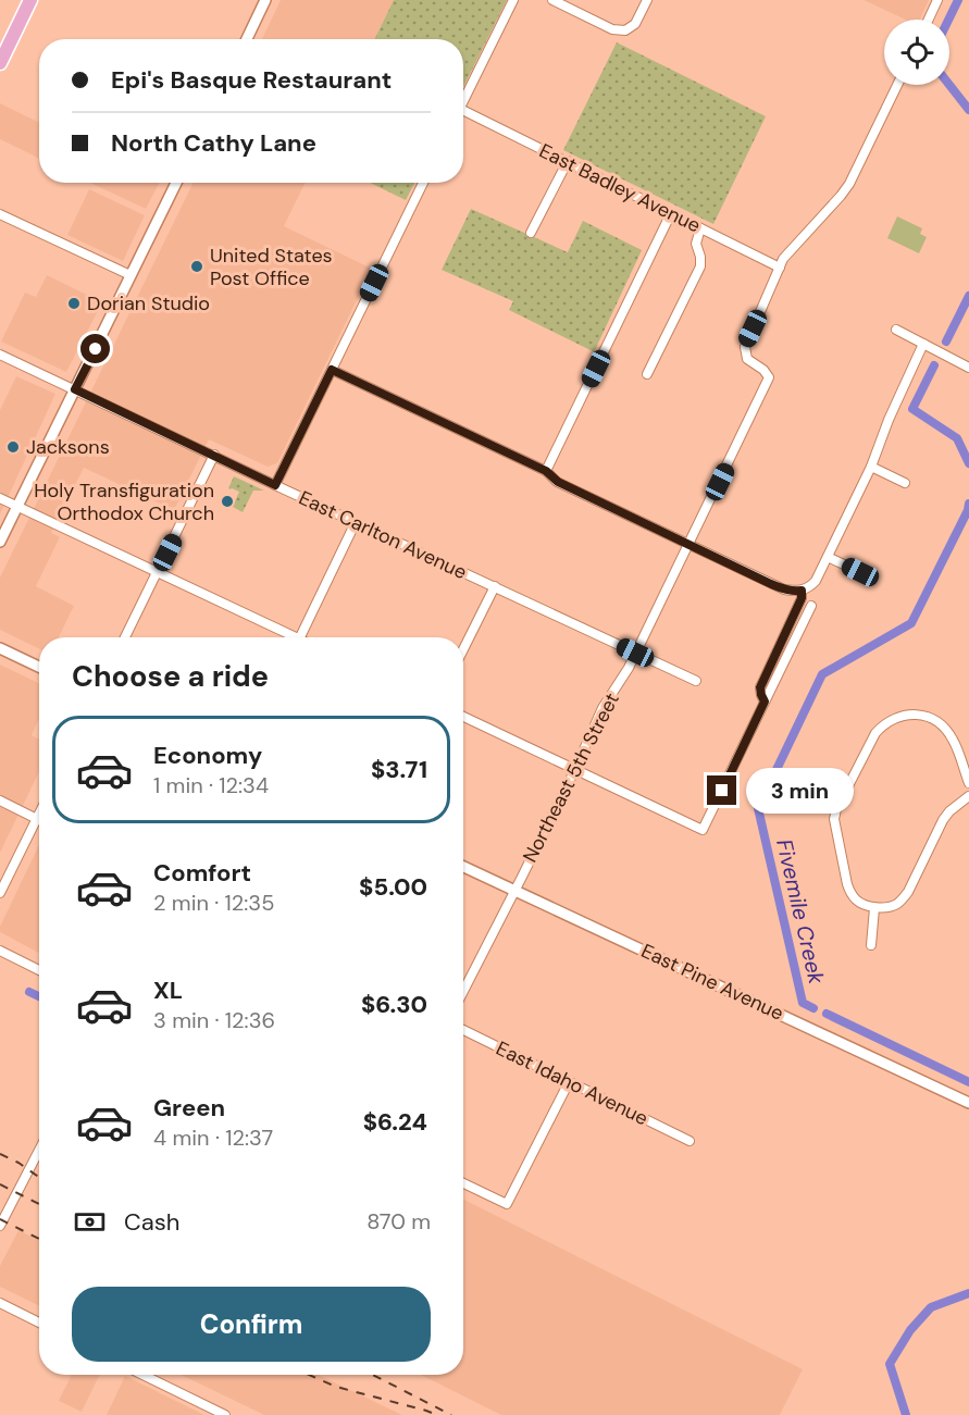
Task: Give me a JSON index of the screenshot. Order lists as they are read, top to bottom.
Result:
{
  "streets": {
    "street": [
      "East Badley Avenue",
      "East Carlton Avenue",
      "Northeast 5th Street",
      "East Pine Avenue",
      "East Idaho Avenue"
    ]
  },
  "crossings": [
    ["East Badley Avenue", "Northeast 5th Street"],
    ["East Carlton Avenue", "Northeast 5th Street"],
    ["Northeast 5th Street", "East Pine Avenue"]
  ],
  "water": ["Fivemile Creek"],
  "places": [
    "United States Post Office",
    "Dorian Studio",
    "Jacksons",
    "Holy Transfiguration Orthodox Church"
  ],
  "page": {
    "banner": ["Epi's Basque Restaurant", "North Cathy Lane"],
    "heading": "Choose a ride",
    "list": [
      {
        "name": "Economy",
        "note": "1 min · 12:34",
        "value": "$3.71"
      },
      {
        "name": "Comfort",
        "note": "2 min · 12:35",
        "value": "$5.00"
      },
      {
        "name": "XL",
        "note": "3 min · 12:36",
        "value": "$6.30"
      },
      {
        "name": "Green",
        "note": "4 min · 12:37",
        "value": "$6.24"
      }
    ],
    "bubble": "3 min",
    "pay": ["Cash", "870 m"],
    "buttons": "Confirm"
  }
}
